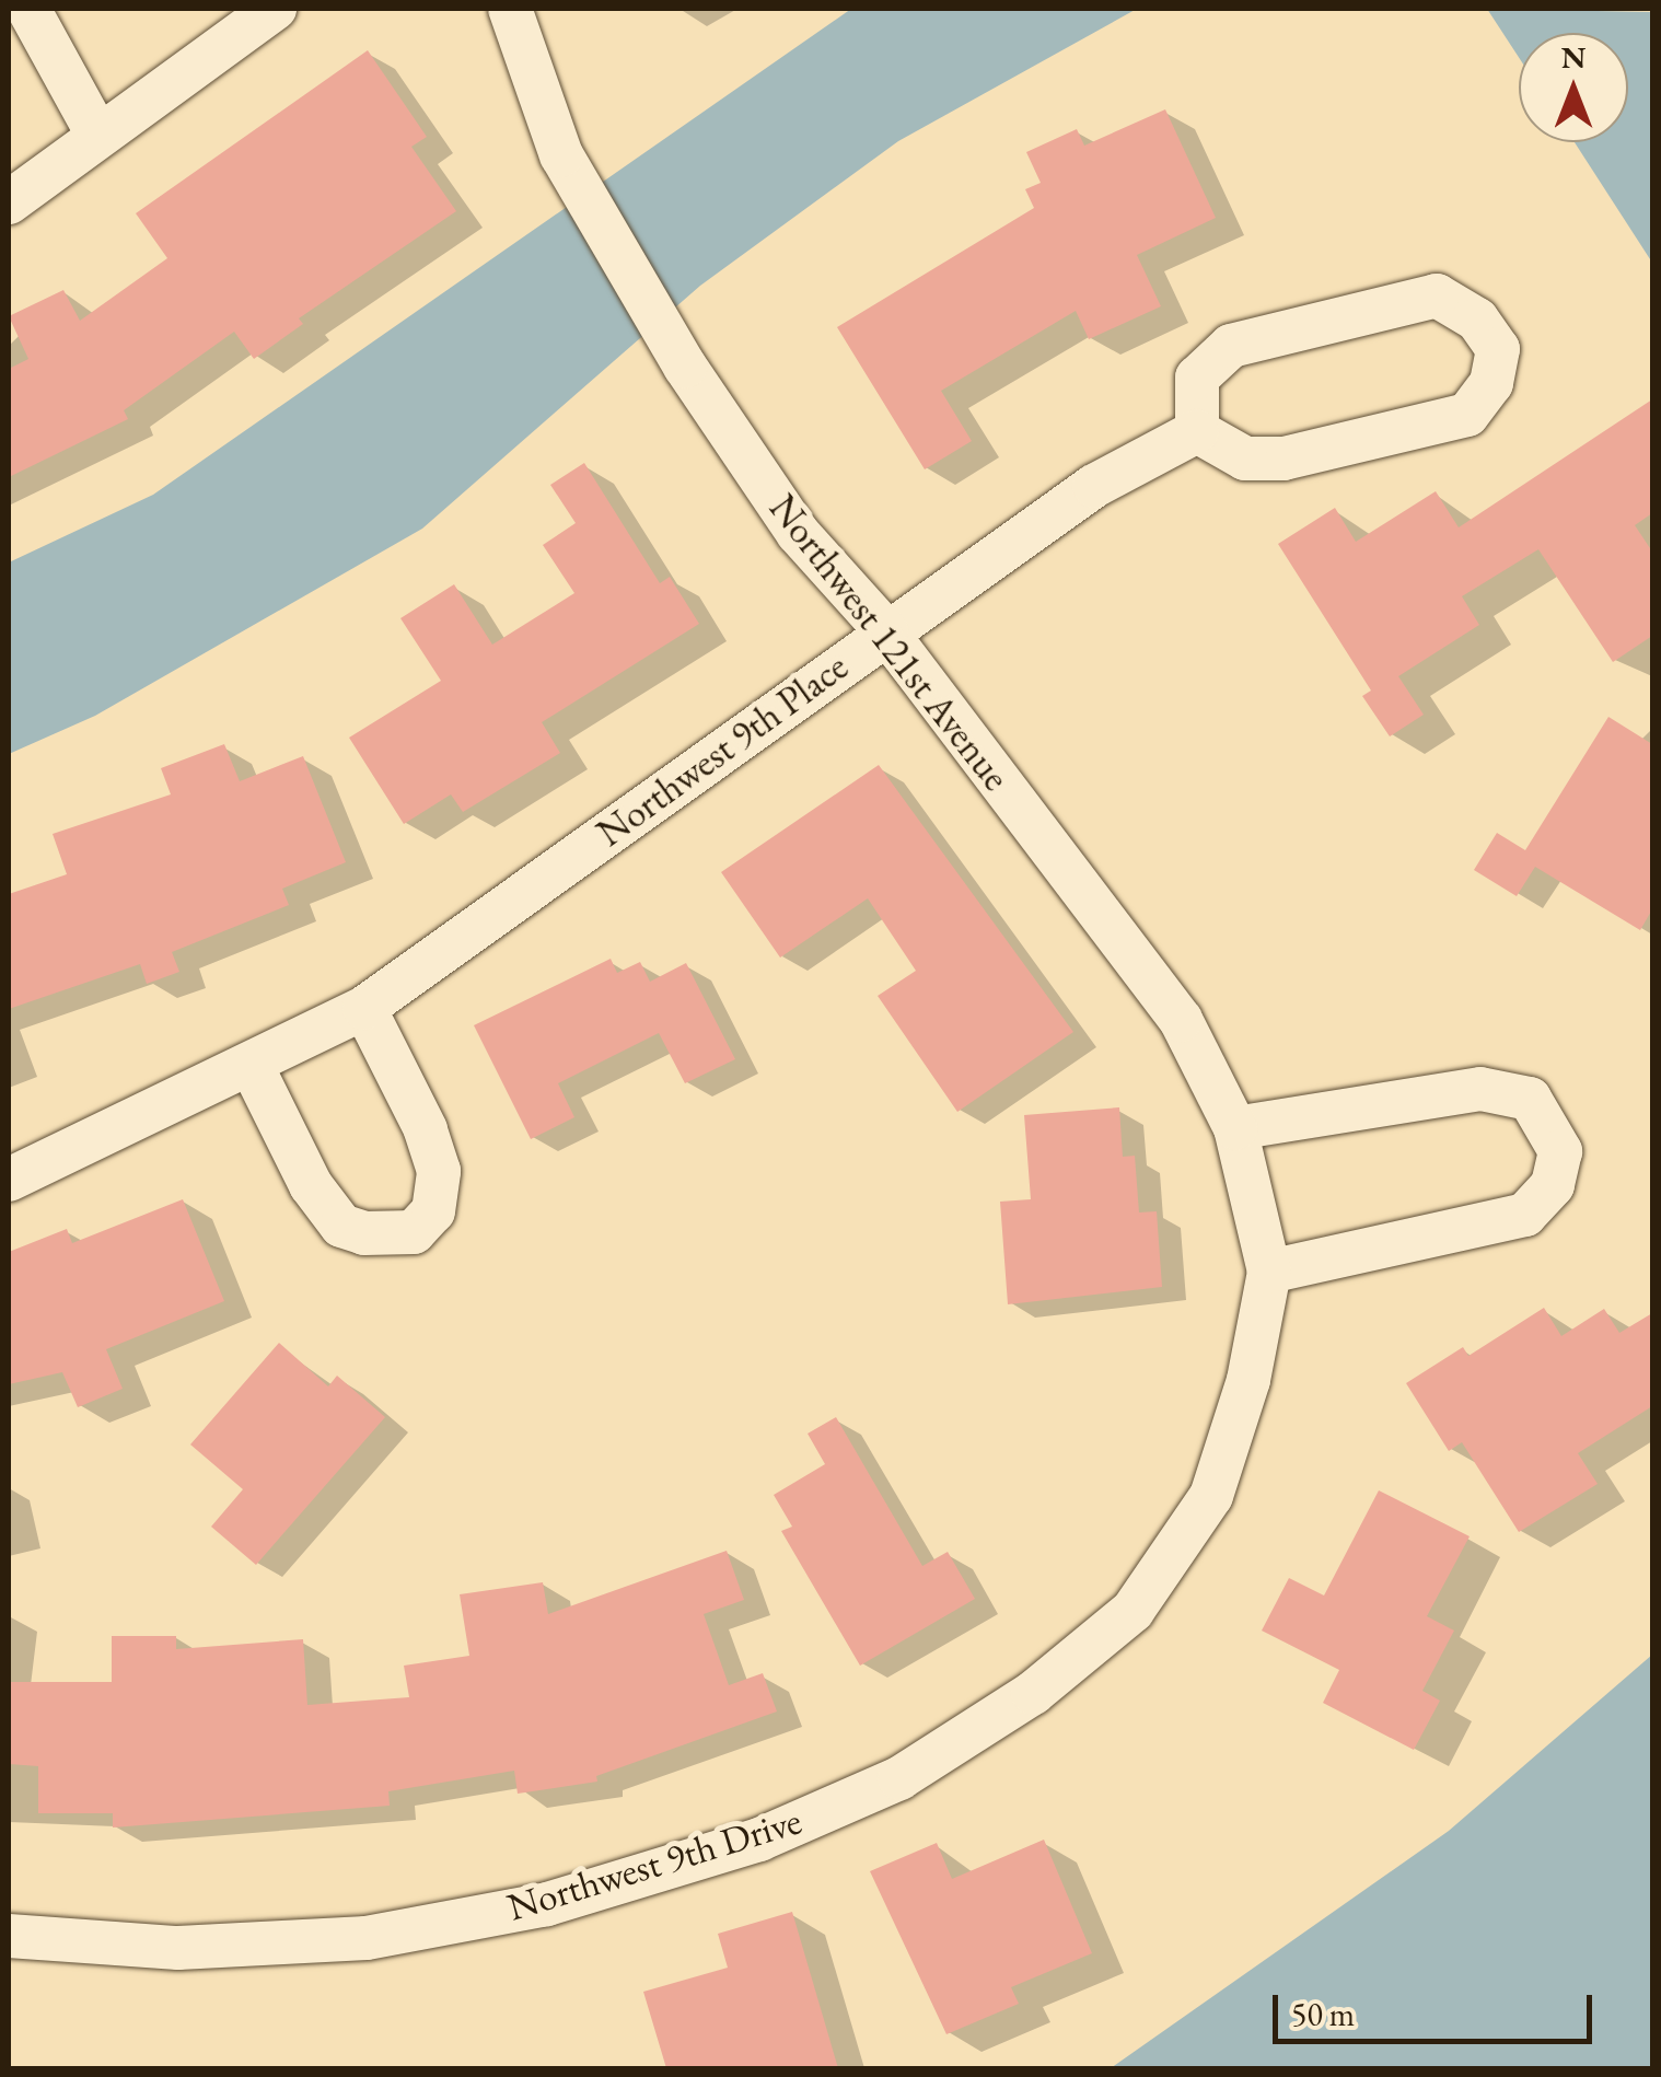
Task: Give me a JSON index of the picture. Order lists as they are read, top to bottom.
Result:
{
  "streets": {
    "street": ["Northwest 121st Avenue", "Northwest 9th Place", "Northwest 9th Drive"]
  },
  "crossings": [
    ["Northwest 121st Avenue", "Northwest 9th Place"],
    ["Northwest 121st Avenue", "Northwest 9th Drive"]
  ],
  "scale_bar": "50 m",
  "north": "top"
}
